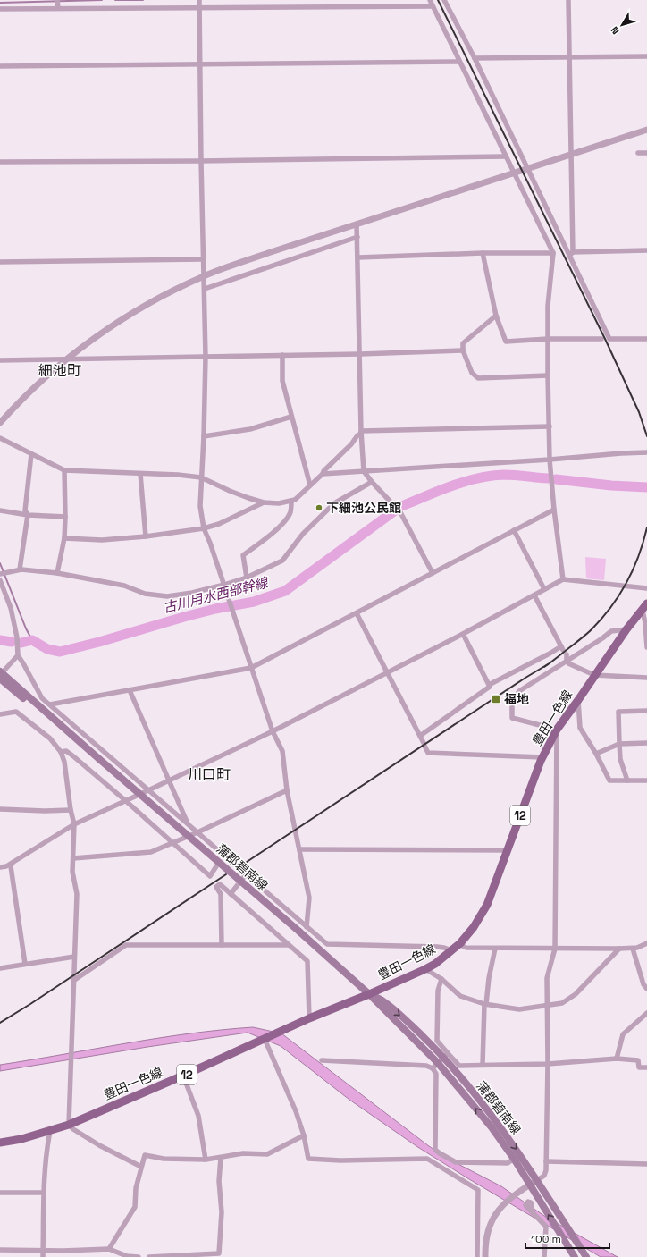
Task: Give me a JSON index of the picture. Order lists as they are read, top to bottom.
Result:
{
  "streets": {
    "main road": ["豊田一色線", "12", "蒲郡碧南線"]
  },
  "crossings": [
    ["豊田一色線", "蒲郡碧南線"]
  ],
  "districts": ["細池町", "川口町"],
  "water": ["古川用水西部幹線"],
  "places": {
    "other": ["下細池公民館"],
    "transit": ["福地"]
  },
  "scale_bar": "100 m",
  "north": "bottom left"
}
